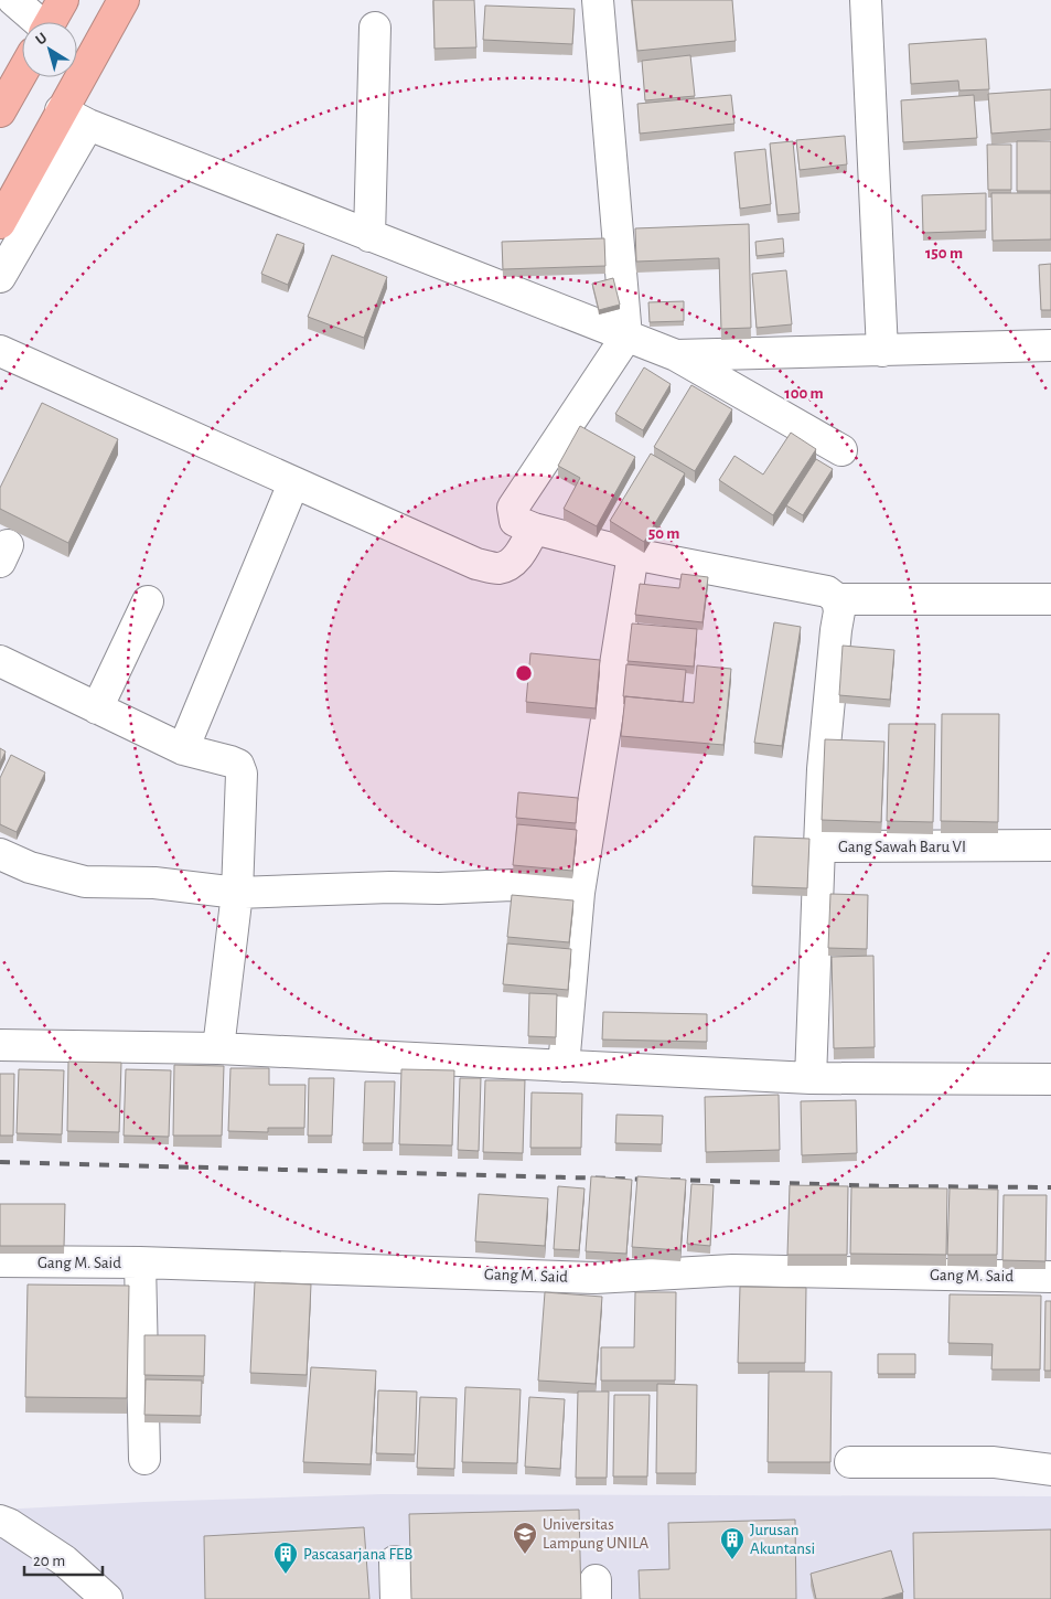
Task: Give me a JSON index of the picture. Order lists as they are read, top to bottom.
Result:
{
  "streets": {
    "street": ["Gang Sawah Baru VI", "Gang M. Said"]
  },
  "places": {
    "school or university": ["Universitas Lampung UNILA"],
    "building": ["Jurusan Akuntansi", "Pascasarjana FEB"]
  },
  "scale_bar": "20 m",
  "north": "top left",
  "rings": ["150 m", "100 m", "50 m"]
}
